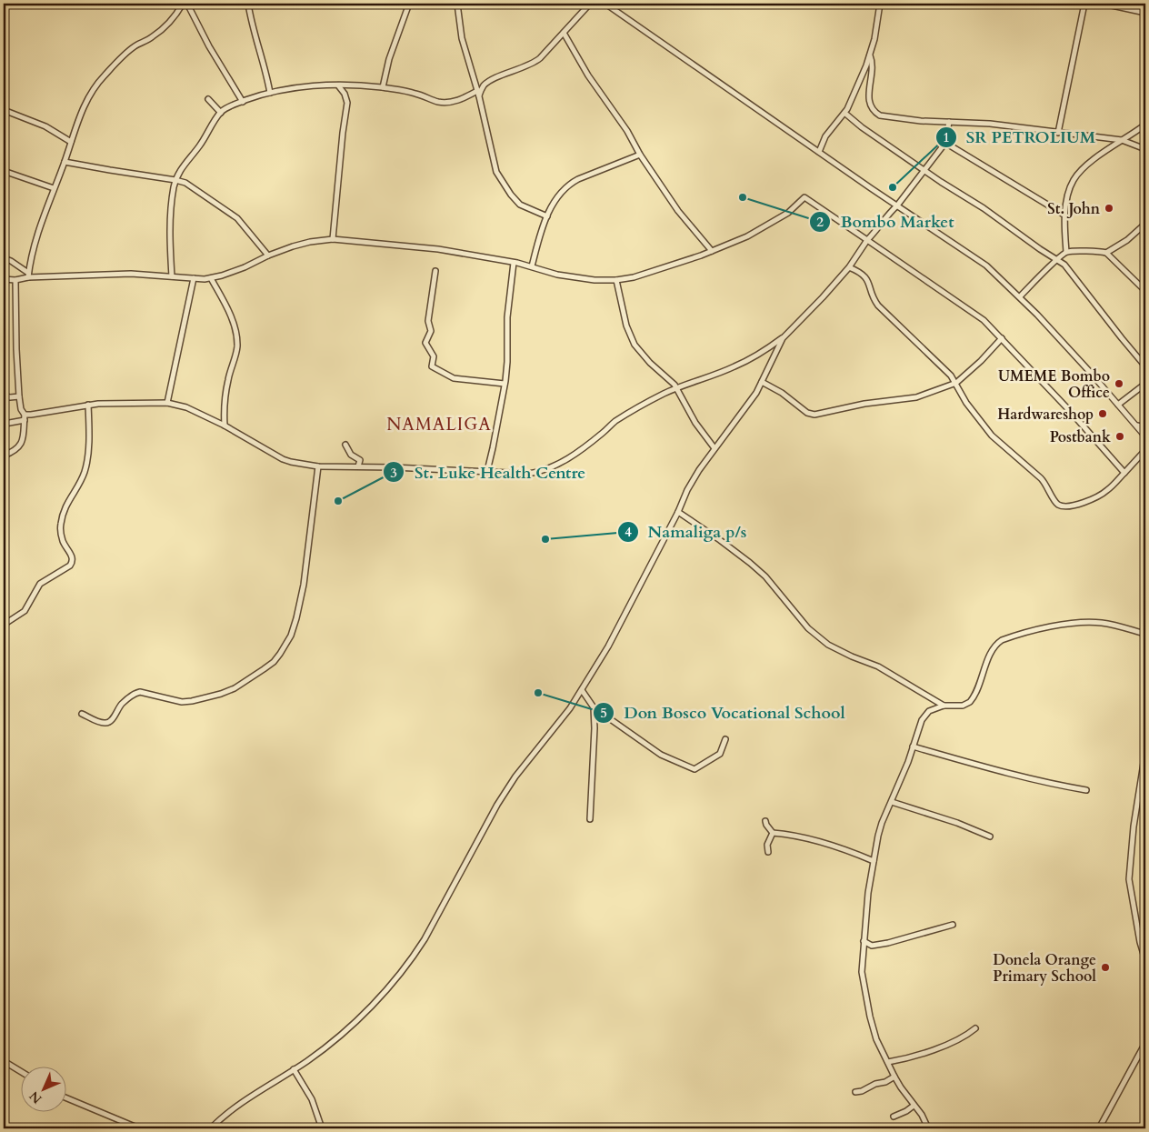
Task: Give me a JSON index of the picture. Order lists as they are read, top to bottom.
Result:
{
  "districts": ["NAMALIGA"],
  "places": [
    "SR PETROLIUM",
    "Bombo Market",
    "St. John",
    "UMEME Bombo Office",
    "Hardwareshop",
    "Postbank",
    "St. Luke Health Centre",
    "Namaliga p/s",
    "Don Bosco Vocational School",
    "Donela Orange Primary School"
  ],
  "north": "bottom left"
}
